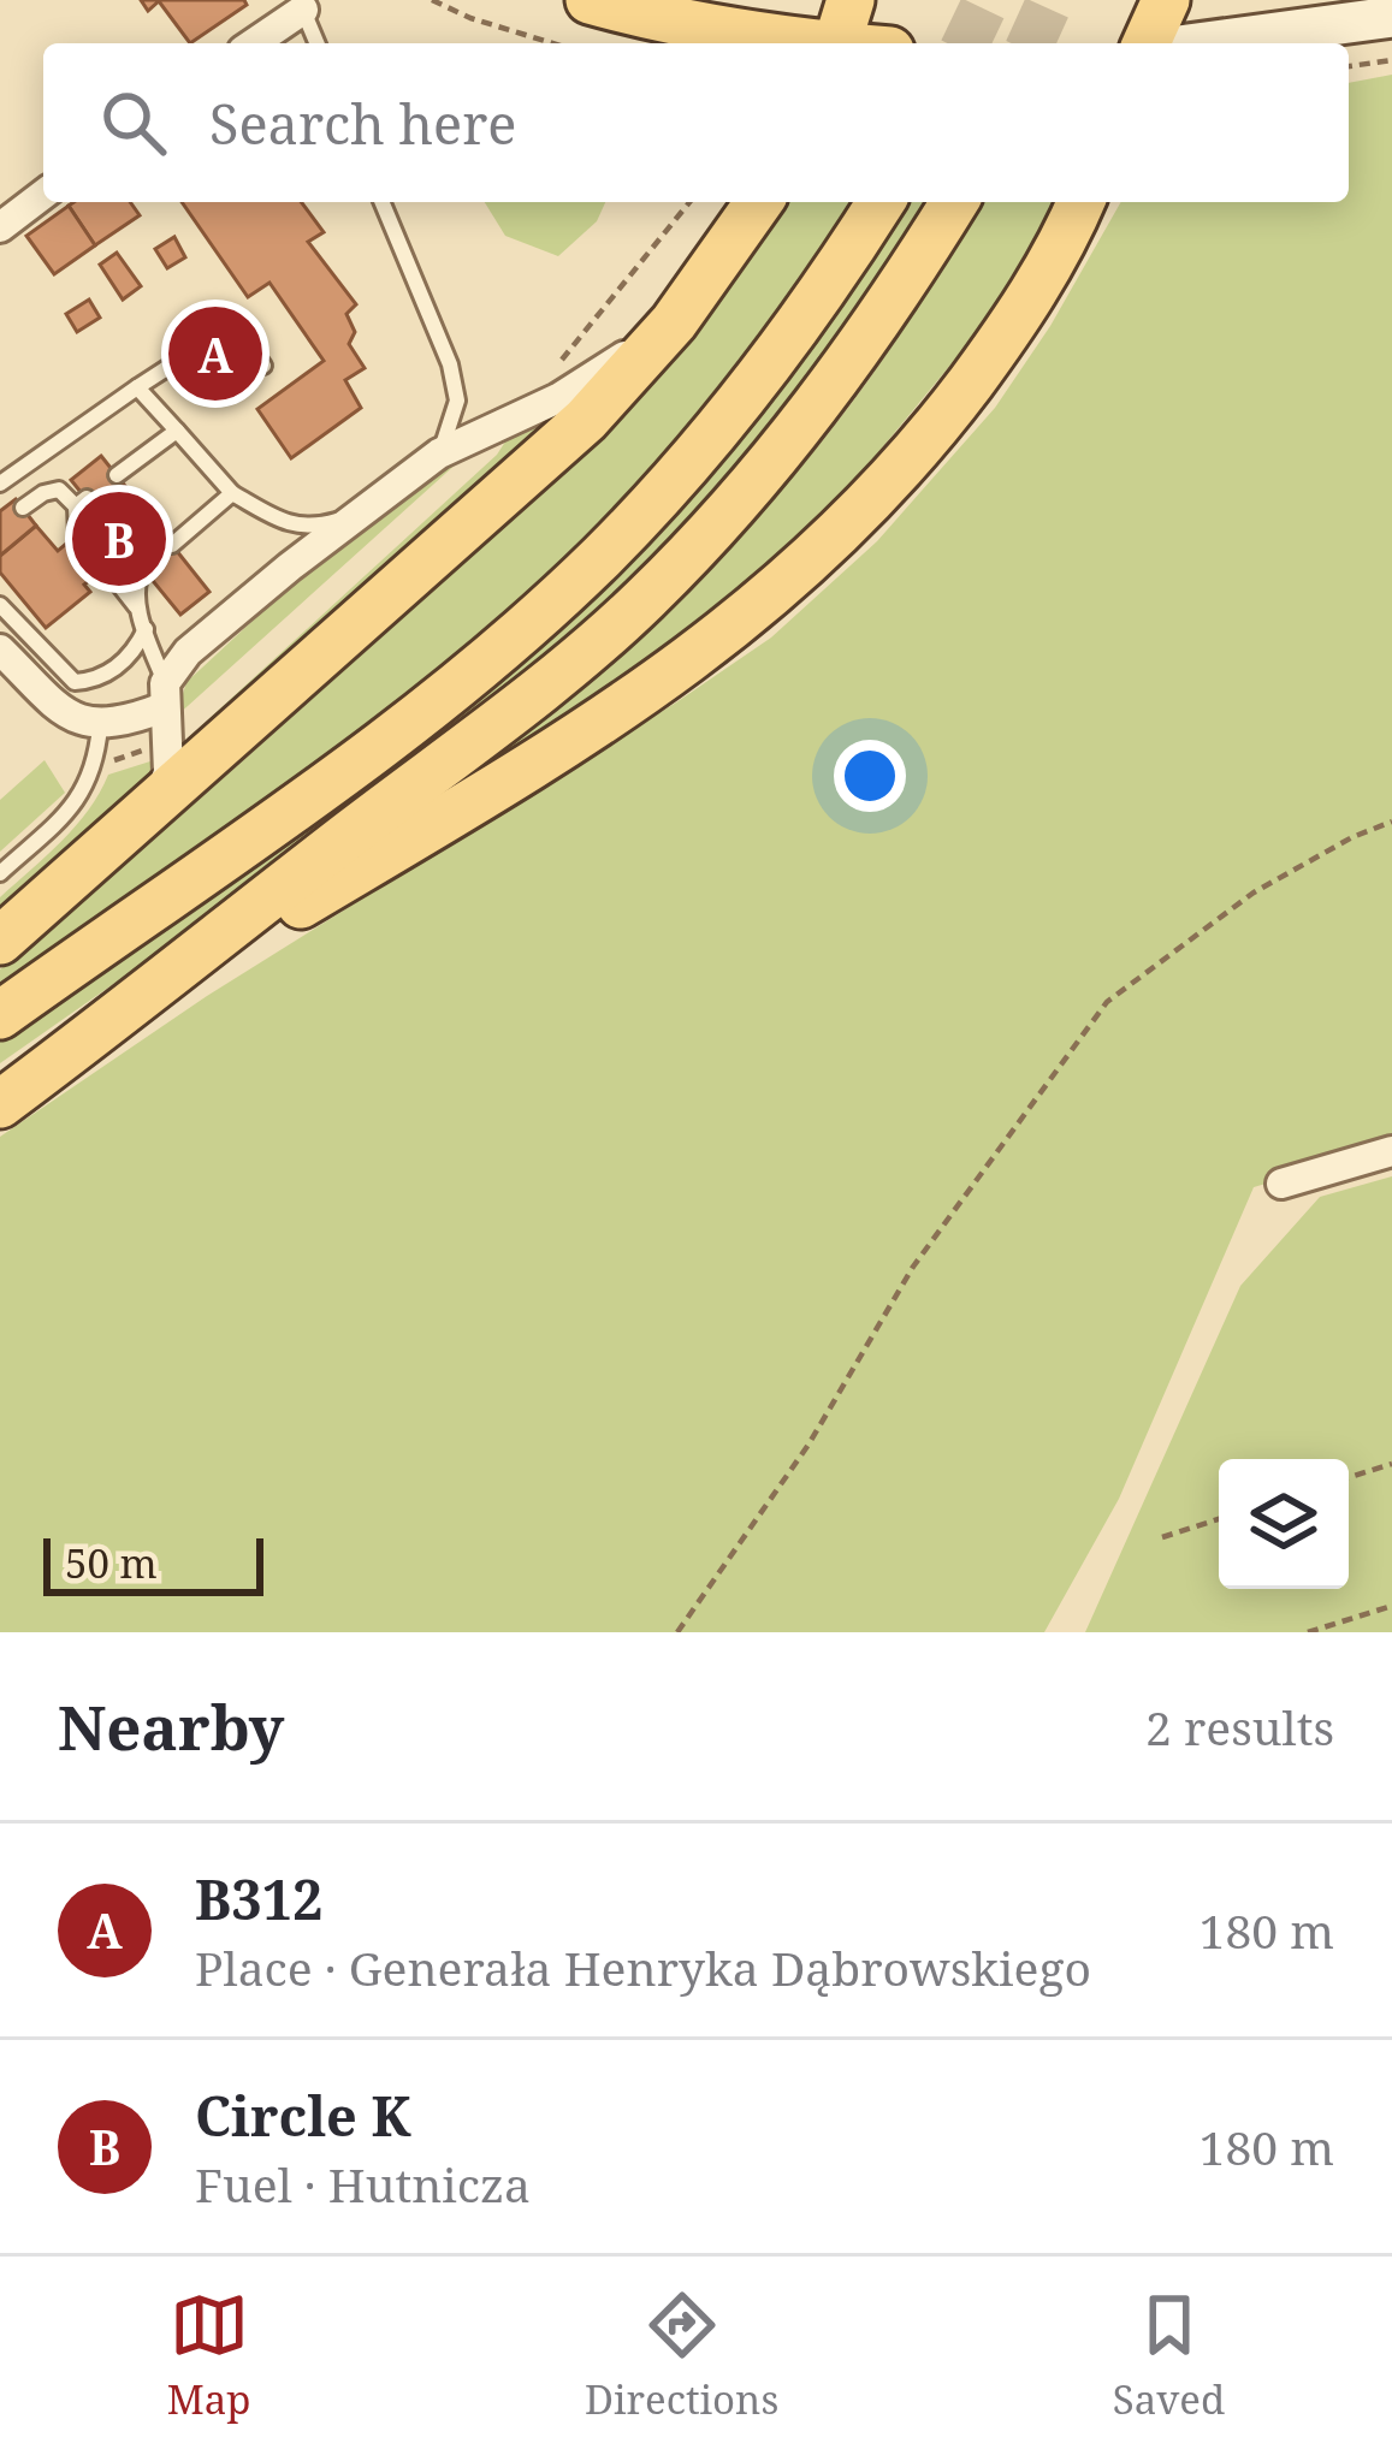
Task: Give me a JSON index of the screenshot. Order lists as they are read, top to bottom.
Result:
{
  "scale_bar": "50 m",
  "page": {
    "search": "Search here",
    "pins": ["A", "B"],
    "scale": "50 m",
    "heading": ["Nearby", "2 results"],
    "list": [
      {
        "mark": "A",
        "name": "B312",
        "note": "Place · Generała Henryka Dąbrowskiego",
        "value": "180 m"
      },
      {
        "mark": "B",
        "name": "Circle K",
        "note": "Fuel · Hutnicza",
        "value": "180 m"
      }
    ],
    "nav": ["Map", "Directions", "Saved"]
  }
}
